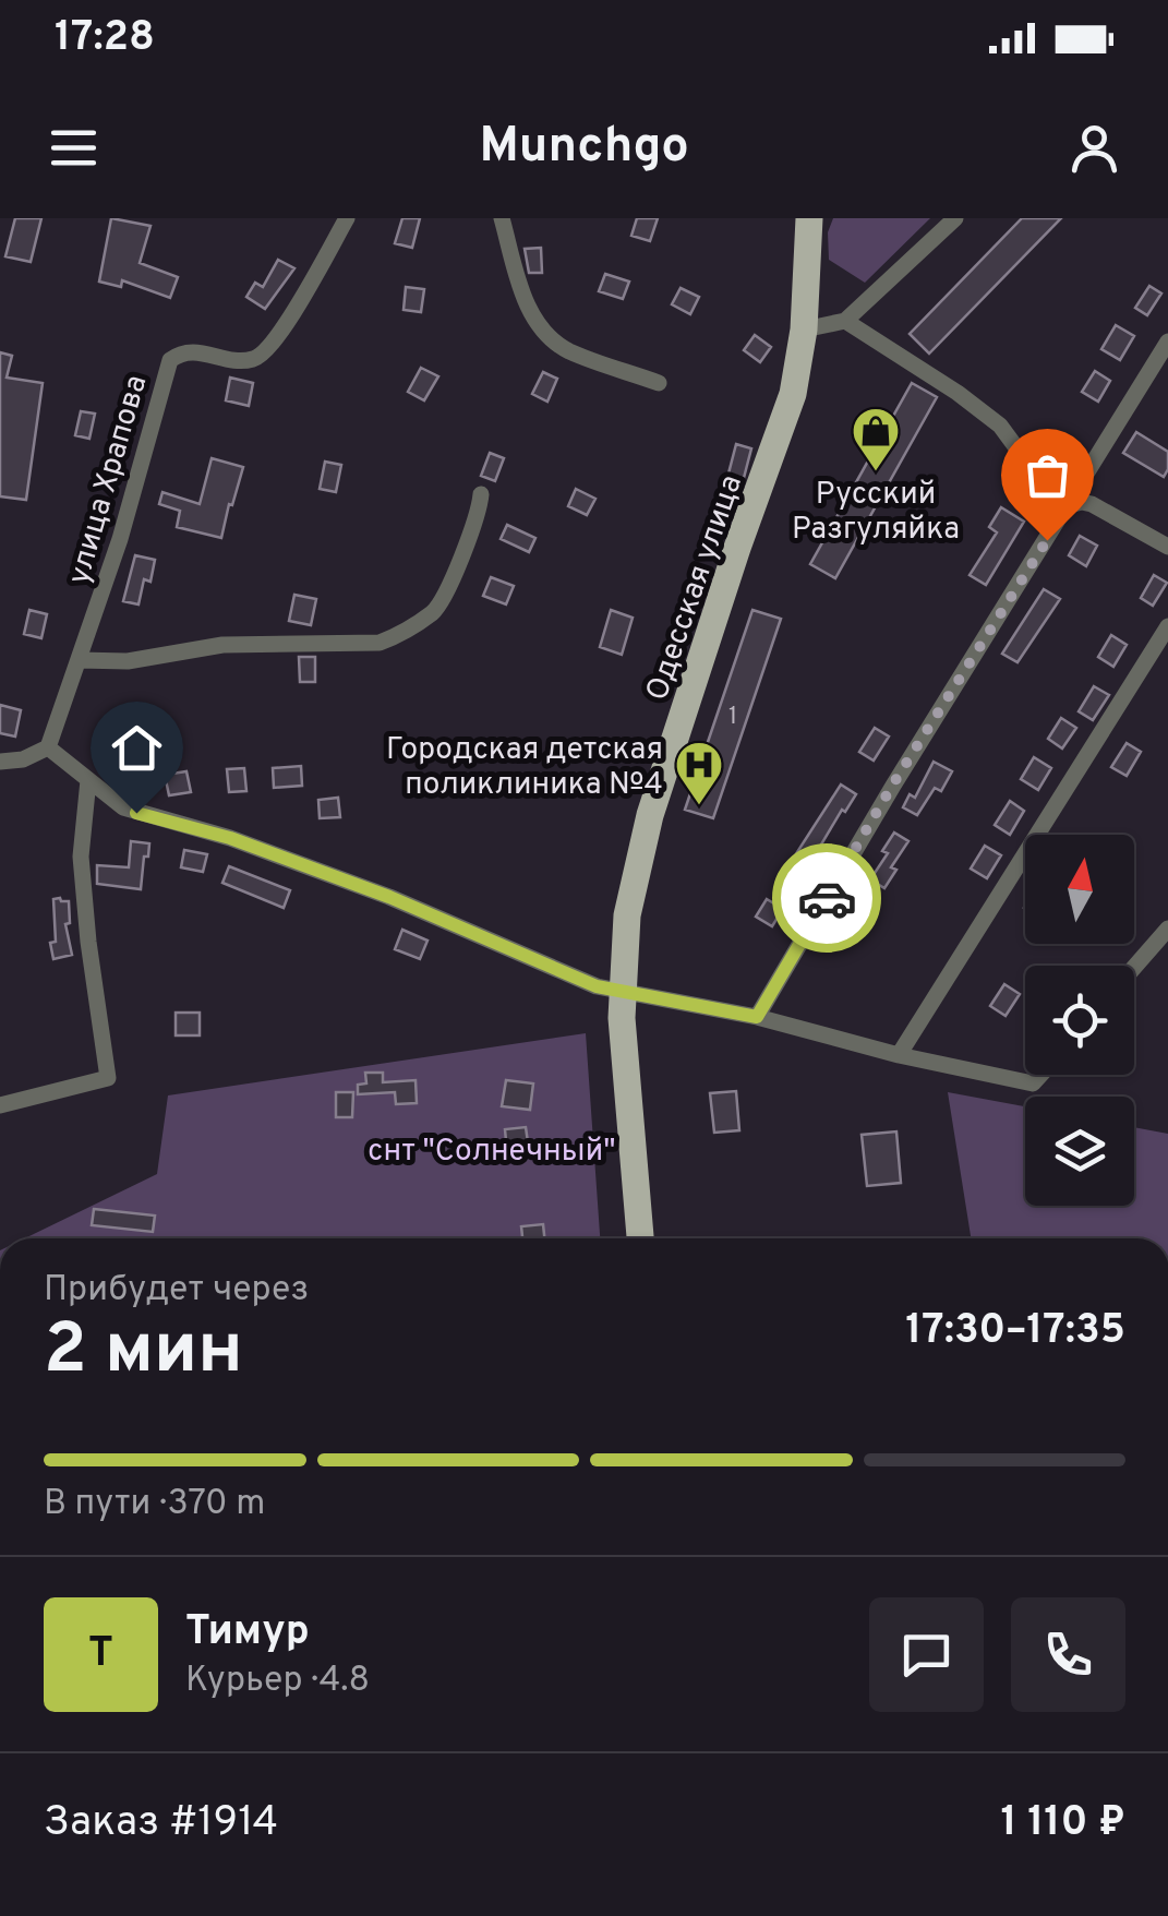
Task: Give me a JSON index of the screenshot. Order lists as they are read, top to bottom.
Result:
{
  "streets": {
    "main road": ["Одесская улица"],
    "street": ["улица Храпова"]
  },
  "parks": ["снт \"Солнечный\""],
  "places": {
    "shop": ["Русский Разгуляйка"],
    "hospital": ["Городская детская поликлиника №4"]
  },
  "house_numbers": ["1"],
  "north": "top",
  "page": {
    "status": "17:28",
    "header": "Munchgo",
    "heading": ["2 мин", "Прибудет через", "17:30–17:35"],
    "panel": [
      "Тимур",
      "Курьер · 4.8",
      "Заказ #1914",
      "1 110 ₽"
    ],
    "bar": "В пути · 370 m",
    "round": "Т"
  }
}
